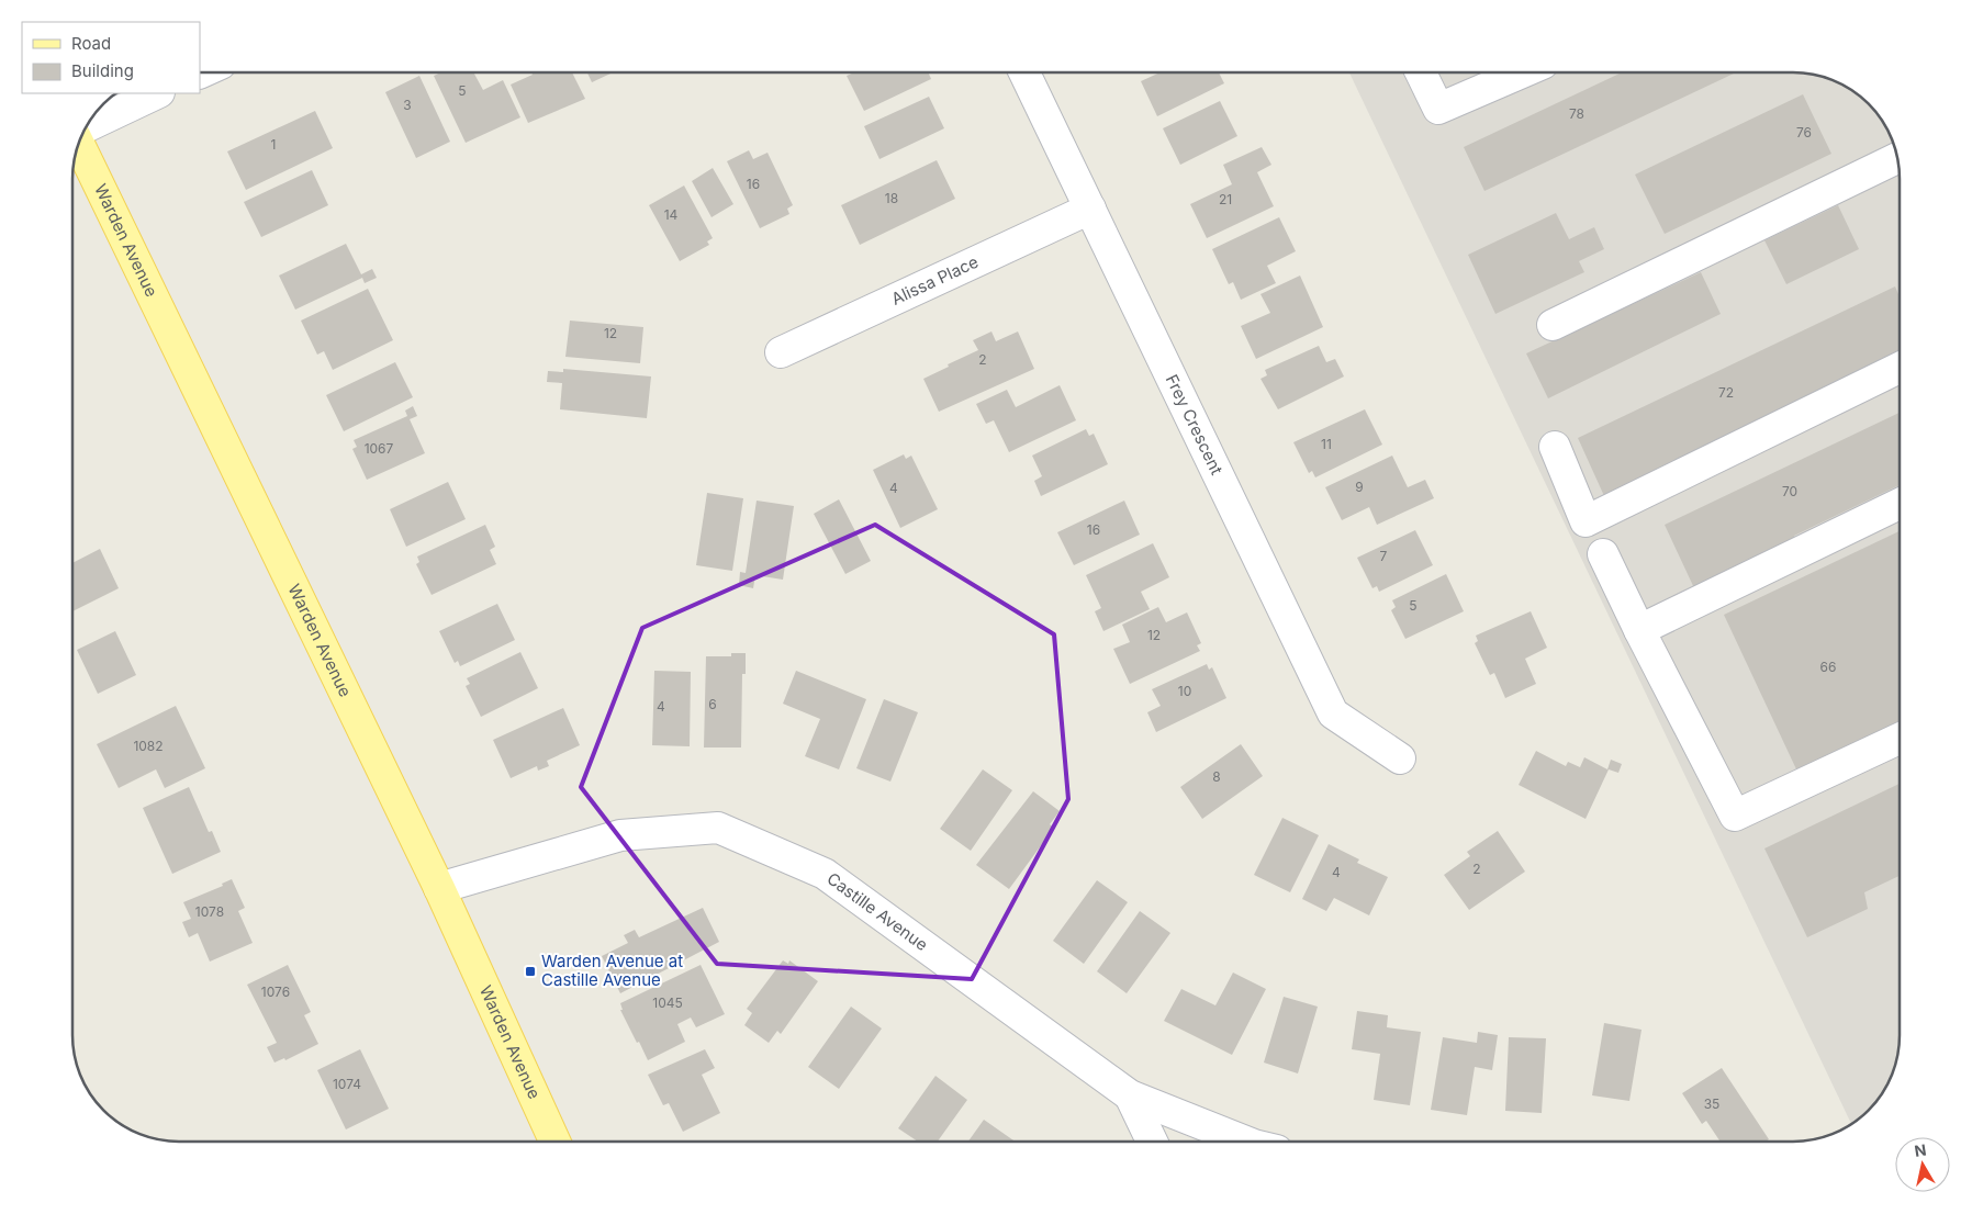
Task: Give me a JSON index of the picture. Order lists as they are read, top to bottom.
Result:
{
  "streets": {
    "main road": ["Warden Avenue"],
    "street": ["Alissa Place", "Frey Crescent", "Castille Avenue"]
  },
  "crossings": [
    ["Warden Avenue", "Castille Avenue"],
    ["Alissa Place", "Frey Crescent"]
  ],
  "places": {
    "transit": ["Warden Avenue at Castille Avenue"]
  },
  "house_numbers": [
    "5",
    "3",
    "78",
    "76",
    "1",
    "16",
    "18",
    "21",
    "14",
    "12",
    "2",
    "72",
    "11",
    "1067",
    "9",
    "4",
    "70",
    "16",
    "7",
    "5",
    "12",
    "66",
    "10",
    "6",
    "4",
    "1082",
    "8",
    "2",
    "4",
    "1078",
    "1076",
    "1045",
    "1074",
    "35"
  ],
  "legend": ["Road", "Building"],
  "north": "top"
}
